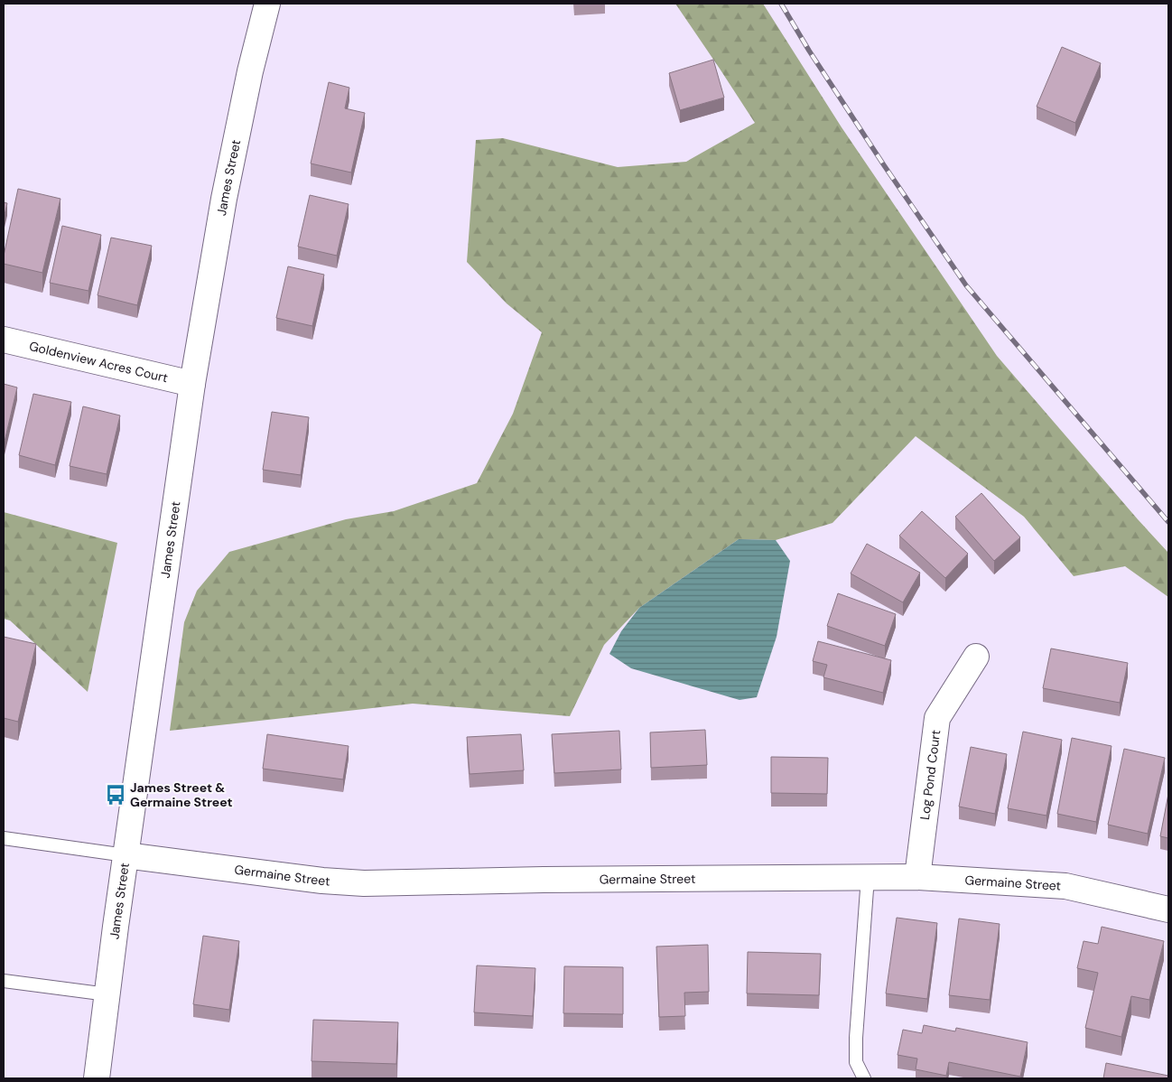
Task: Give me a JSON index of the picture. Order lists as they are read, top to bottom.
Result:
{
  "streets": {
    "street": [
      "James Street",
      "Goldenview Acres Court",
      "Log Pond Court",
      "Germaine Street"
    ]
  },
  "crossings": [
    ["James Street", "Goldenview Acres Court"],
    ["James Street", "Germaine Street"],
    ["Log Pond Court", "Germaine Street"]
  ],
  "places": {
    "bus stop": ["James Street & Germaine Street"]
  }
}
